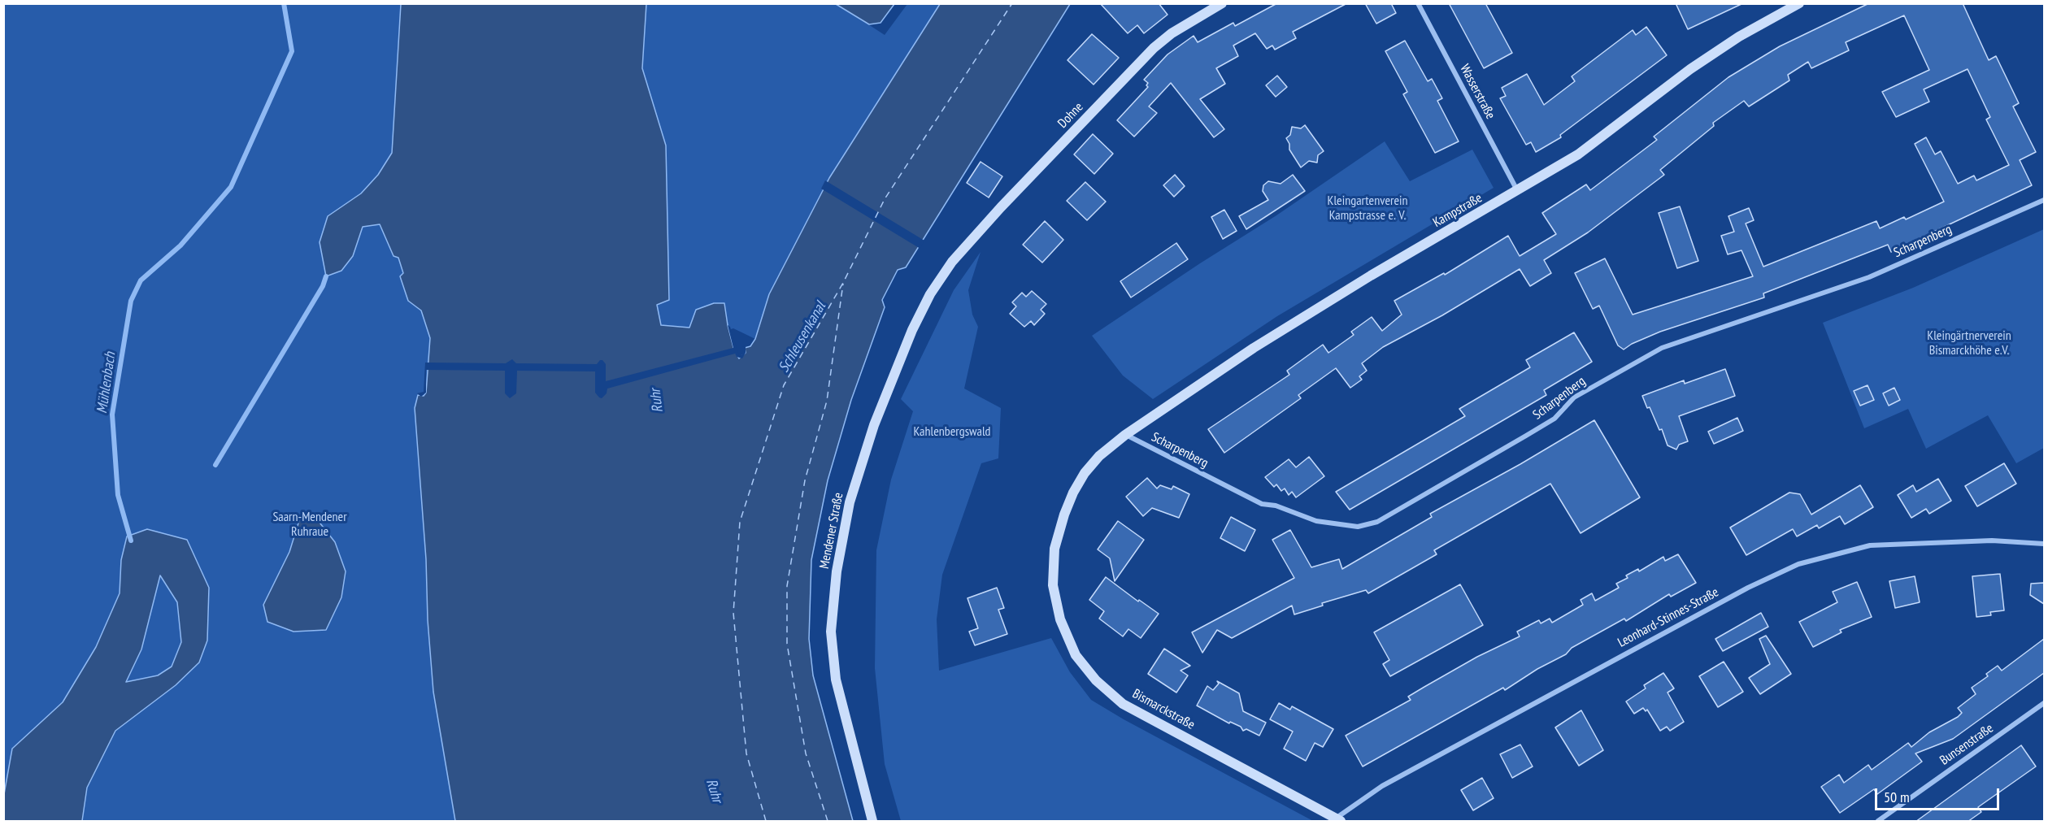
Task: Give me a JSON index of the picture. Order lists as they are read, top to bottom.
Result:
{
  "streets": {
    "main road": [
      "Dohne",
      "Kampstraße",
      "Mendener Straße",
      "Bismarckstraße"
    ],
    "street": [
      "Wasserstraße",
      "Scharpenberg",
      "Leonhard-Stinnes-Straße",
      "Bunsenstraße"
    ]
  },
  "crossings": [
    ["Wasserstraße", "Kampstraße"],
    ["Dohne", "Mendener Straße"],
    ["Kampstraße", "Scharpenberg"],
    ["Kampstraße", "Bismarckstraße"],
    ["Scharpenberg", "Bismarckstraße"],
    ["Leonhard-Stinnes-Straße", "Bismarckstraße"]
  ],
  "water": ["Schleusenkanal", "Mühlenbach", "Ruhr"],
  "parks": [
    "Kleingartenverein Kampstrasse e. V.",
    "Kleingärtnerverein Bismarckhöhe e.V.",
    "Kahlenbergswald",
    "Saarn-Mendener Ruhraue"
  ],
  "scale_bar": "50 m"
}
